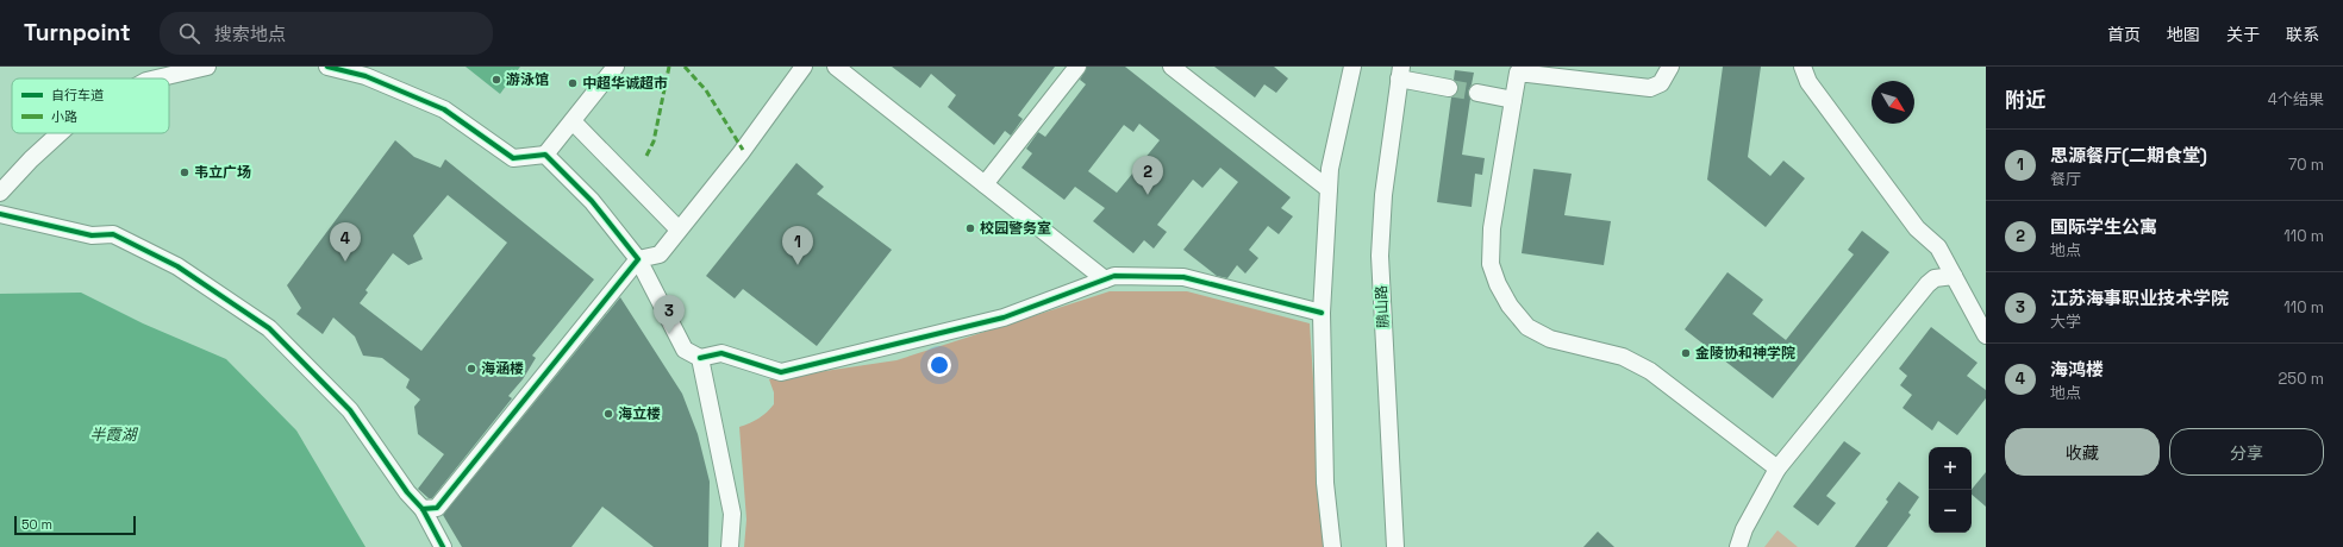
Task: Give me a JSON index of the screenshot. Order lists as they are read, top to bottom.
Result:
{
  "streets": {
    "street": ["鹏山路"]
  },
  "water": ["半霞湖"],
  "places": [
    "游泳馆",
    "中超华诚超市",
    "韦立广场",
    "校园警务室",
    "金陵协和神学院",
    "海涵楼",
    "海立楼"
  ],
  "legend": ["自行车道", "小路"],
  "scale_bar": "50 m",
  "north": "bottom right",
  "page": {
    "header": "Turnpoint",
    "search": "搜索地点",
    "nav": [
      "首页",
      "地图",
      "关于",
      "联系"
    ],
    "heading": ["附近", "4个结果"],
    "list": [
      {
        "mark": "1",
        "name": "思源餐厅(二期食堂)",
        "note": "餐厅",
        "value": "70 m"
      },
      {
        "mark": "2",
        "name": "国际学生公寓",
        "note": "地点",
        "value": "110 m"
      },
      {
        "mark": "3",
        "name": "江苏海事职业技术学院",
        "note": "大学",
        "value": "110 m"
      },
      {
        "mark": "4",
        "name": "海鸿楼",
        "note": "地点",
        "value": "250 m"
      }
    ],
    "pins": [
      "2",
      "4",
      "1",
      "3"
    ],
    "buttons": ["收藏", "分享"],
    "map_buttons": ["+", "−"],
    "scale": "50 m"
  }
}
